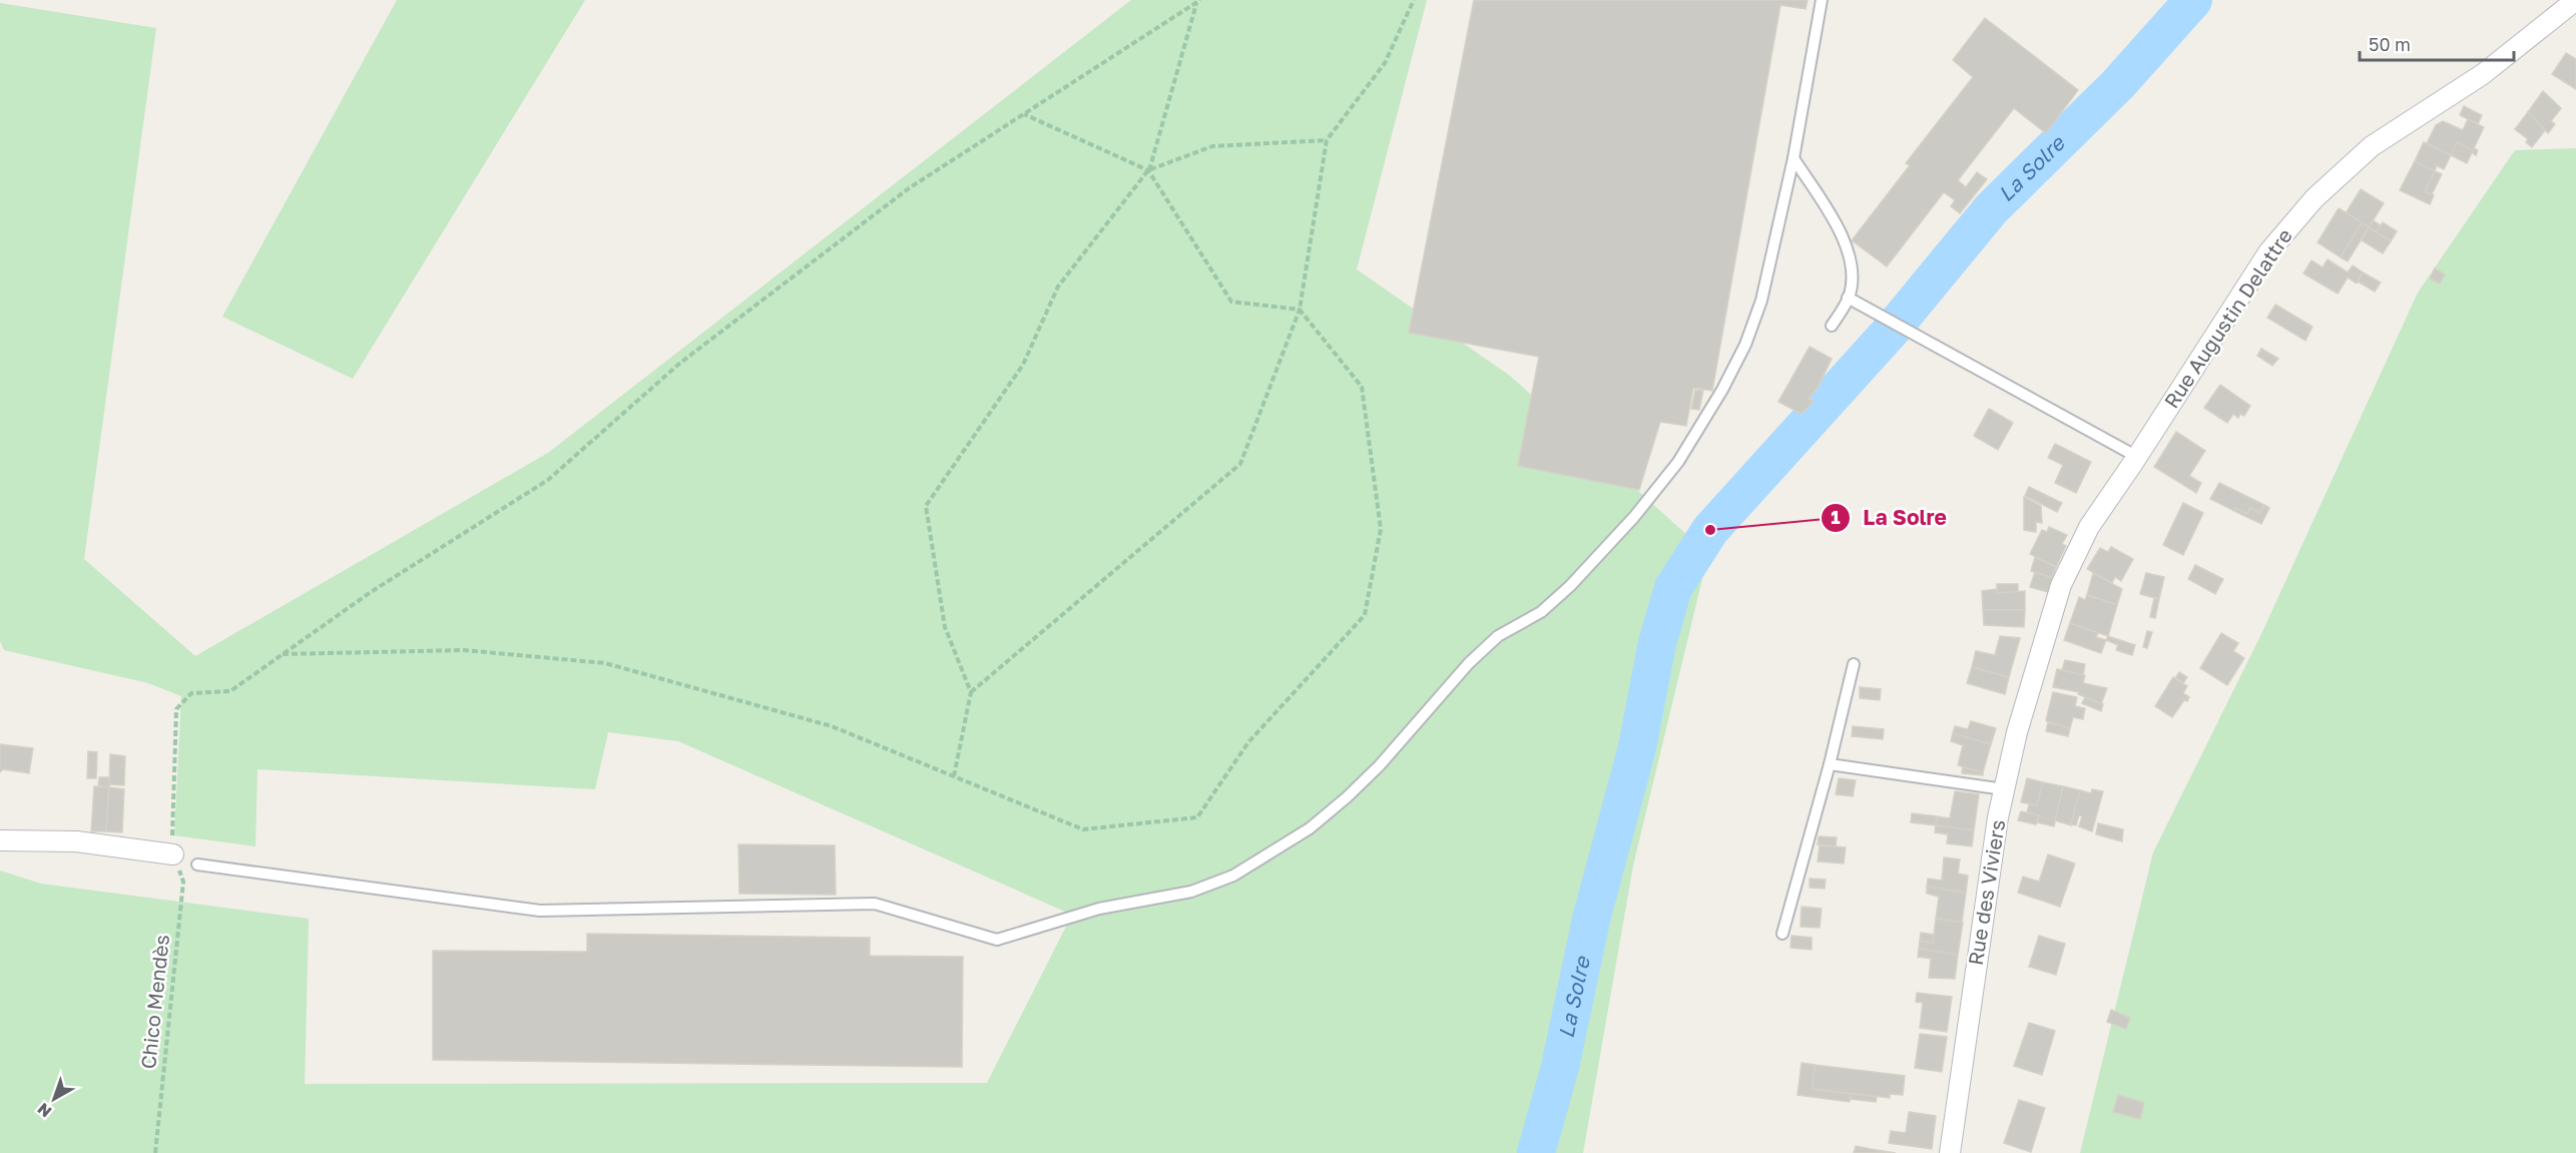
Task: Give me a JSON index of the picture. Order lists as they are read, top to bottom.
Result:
{
  "streets": {
    "street": ["Rue Augustin Delattre", "Rue des Viviers"],
    "path": ["Chico Mendès"]
  },
  "crossings": [
    ["Rue Augustin Delattre", "Rue des Viviers"]
  ],
  "water": ["La Solre"],
  "places": ["La Solre"],
  "scale_bar": "50 m",
  "north": "bottom left"
}
